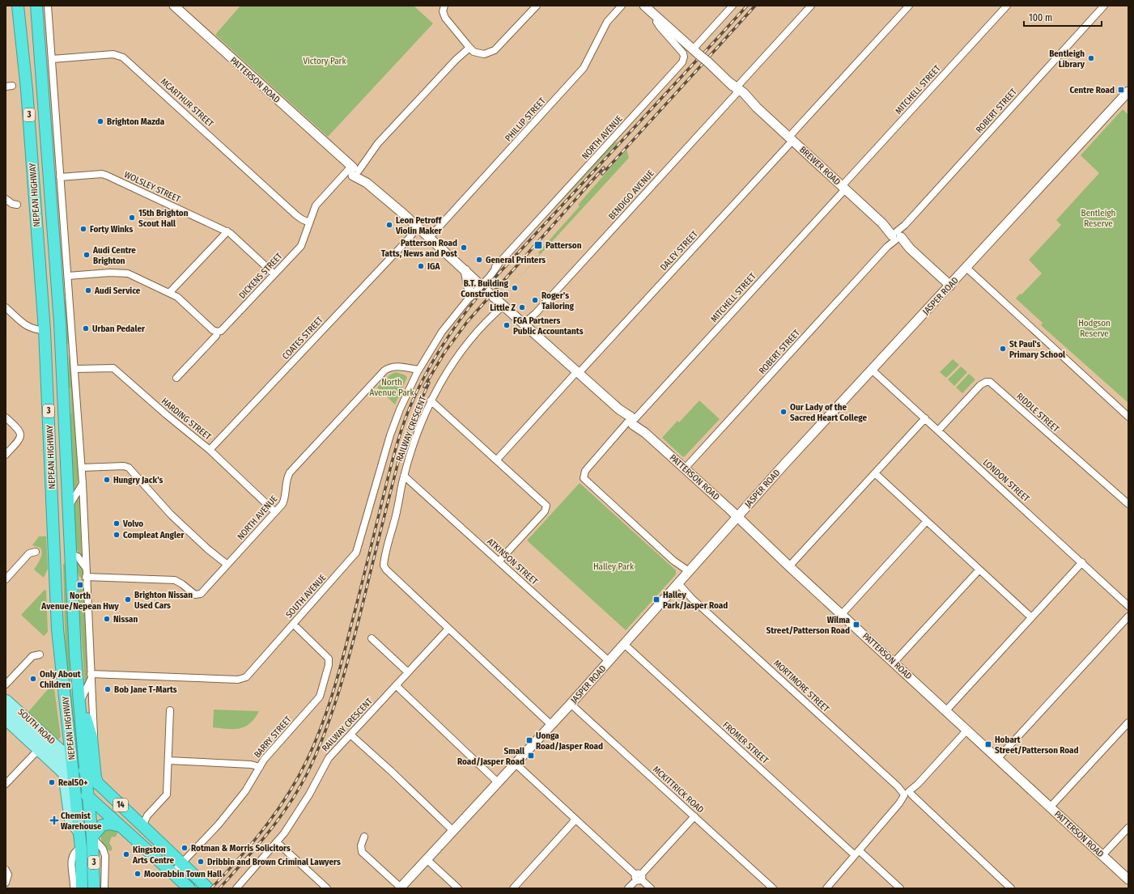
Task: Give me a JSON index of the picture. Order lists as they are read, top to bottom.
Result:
{
  "streets": {
    "highway": [
      "3",
      "NEPEAN HIGHWAY",
      "SOUTH ROAD",
      "14"
    ],
    "street": [
      "PATTERSON ROAD",
      "MITCHELL STREET",
      "MCARTHUR STREET",
      "ROBERT STREET",
      "PHILLIP STREET",
      "NORTH AVENUE",
      "BREWER ROAD",
      "WOLSLEY STREET",
      "BENDIGO AVENUE",
      "DALEY STREET",
      "DICKENS STREET",
      "JASPER ROAD",
      "COATES STREET",
      "RIDDLE STREET",
      "HARDING STREET",
      "RAILWAY CRESCENT",
      "LONDON STREET",
      "ATKINSON STREET",
      "SOUTH AVENUE",
      "MORTIMORE STREET",
      "BARRY STREET",
      "FROMER STREET",
      "MCKITTRICK ROAD"
    ]
  },
  "crossings": [
    ["PATTERSON ROAD", "MITCHELL STREET"],
    ["PATTERSON ROAD", "ROBERT STREET"],
    ["PATTERSON ROAD", "PHILLIP STREET"],
    ["PATTERSON ROAD", "NORTH AVENUE"],
    ["PATTERSON ROAD", "BENDIGO AVENUE"],
    ["PATTERSON ROAD", "DALEY STREET"],
    ["PATTERSON ROAD", "DICKENS STREET"],
    ["PATTERSON ROAD", "JASPER ROAD"],
    ["PATTERSON ROAD", "COATES STREET"],
    ["PATTERSON ROAD", "RAILWAY CRESCENT"],
    ["MITCHELL STREET", "BREWER ROAD"],
    ["MITCHELL STREET", "JASPER ROAD"],
    ["MCARTHUR STREET", "DICKENS STREET"],
    ["ROBERT STREET", "BREWER ROAD"],
    ["NORTH AVENUE", "BREWER ROAD"],
    ["NORTH AVENUE", "HARDING STREET"],
    ["NORTH AVENUE", "SOUTH AVENUE"],
    ["BREWER ROAD", "BENDIGO AVENUE"],
    ["BREWER ROAD", "DALEY STREET"],
    ["BREWER ROAD", "JASPER ROAD"],
    ["WOLSLEY STREET", "DICKENS STREET"],
    ["NEPEAN HIGHWAY", "SOUTH ROAD"],
    ["NEPEAN HIGHWAY", "14"],
    ["JASPER ROAD", "LONDON STREET"],
    ["JASPER ROAD", "ATKINSON STREET"],
    ["JASPER ROAD", "MORTIMORE STREET"],
    ["JASPER ROAD", "FROMER STREET"],
    ["JASPER ROAD", "MCKITTRICK ROAD"],
    ["COATES STREET", "HARDING STREET"],
    ["RIDDLE STREET", "LONDON STREET"],
    ["RAILWAY CRESCENT", "ATKINSON STREET"],
    ["SOUTH AVENUE", "BARRY STREET"],
    ["BARRY STREET", "14"]
  ],
  "parks": [
    "Victory Park",
    "Bentleigh Reserve",
    "Hodgson Reserve",
    "North Avenue Park",
    "Halley Park"
  ],
  "places": {
    "other": [
      "Bentleigh Library",
      "Brighton Mazda",
      "15th Brighton Scout Hall",
      "Leon Petroff Violin Maker",
      "Forty Winks",
      "Patterson Road Tatts, News and Post",
      "Audi Centre Brighton",
      "General Printers",
      "IGA",
      "B.T. Building Construction",
      "Audi Service",
      "Roger's Tailoring",
      "Little Z",
      "FGA Partners Public Accountants",
      "Urban Pedaler",
      "St Paul's Primary School",
      "Our Lady of the Sacred Heart College",
      "Hungry Jack's",
      "Volvo",
      "Compleat Angler",
      "Brighton Nissan Used Cars",
      "Nissan",
      "Only About Children",
      "Bob Jane T-Marts",
      "Real50+",
      "Rotman & Morris Solicitors",
      "Kingston Arts Centre",
      "Dribbin and Brown Criminal Lawyers",
      "Moorabbin Town Hall"
    ],
    "transit": [
      "Centre Road",
      "Patterson",
      "North Avenue/Nepean Hwy",
      "Halley Park/Jasper Road",
      "Wilma Street/Patterson Road",
      "Uonga Road/Jasper Road",
      "Hobart Street/Patterson Road",
      "Small Road/Jasper Road"
    ],
    "health": ["Chemist Warehouse"]
  },
  "scale_bar": "100 m"
}
